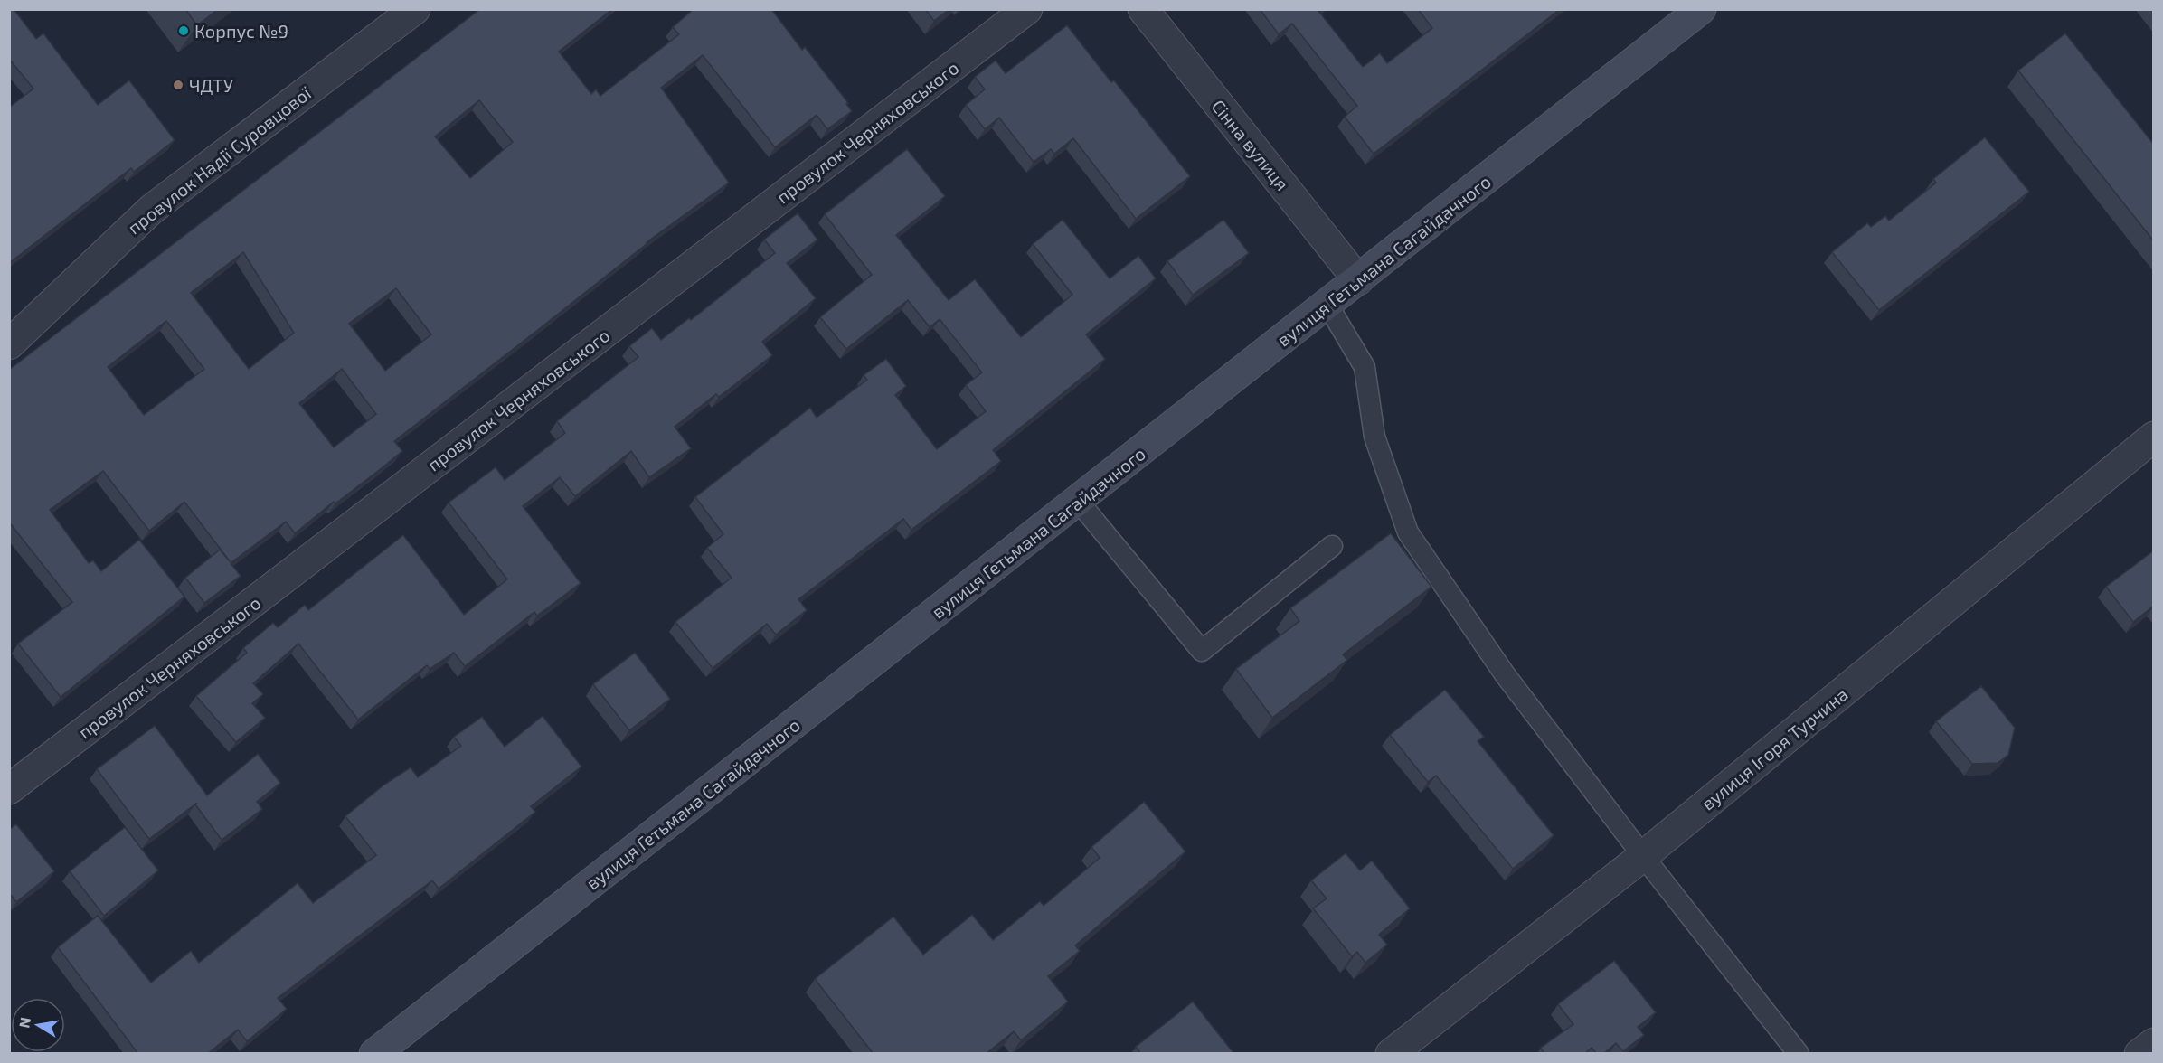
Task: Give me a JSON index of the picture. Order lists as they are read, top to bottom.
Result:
{
  "streets": {
    "main road": ["вулиця Гетьмана Сагайдачного"],
    "street": [
      "провулок Черняховського",
      "Сінна вулиця",
      "провулок Надії Суровцової",
      "вулиця Ігоря Турчина"
    ]
  },
  "crossings": [
    ["Сінна вулиця", "вулиця Гетьмана Сагайдачного"]
  ],
  "places": ["Корпус №9", "ЧДТУ"],
  "north": "left"
}
